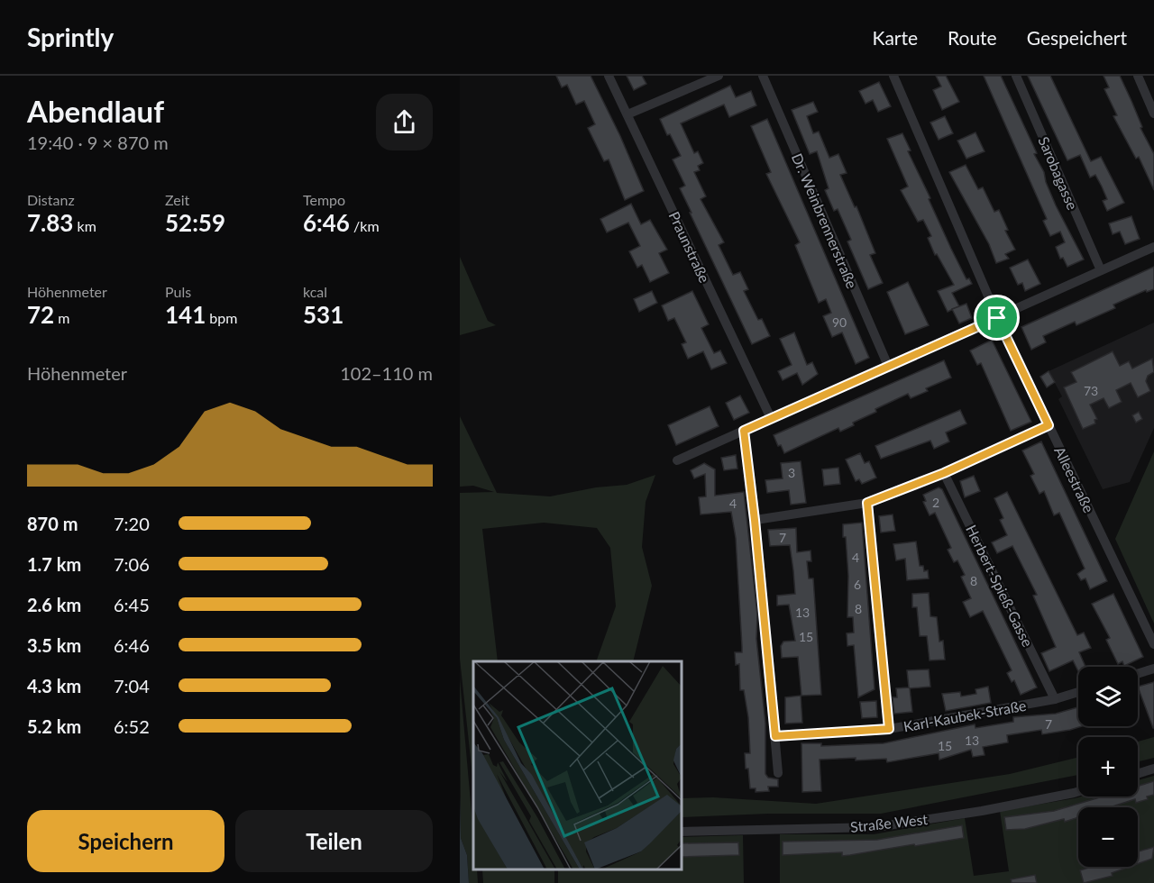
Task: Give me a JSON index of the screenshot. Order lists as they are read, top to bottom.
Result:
{
  "streets": {
    "street": [
      "Sarobagasse",
      "Dr. Weinbrennerstraße",
      "Praunstraße",
      "Alleestraße",
      "Herbert-Spieß-Gasse",
      "Karl-Kaubek-Straße",
      "Straße West"
    ]
  },
  "crossings": [
    ["Herbert-Spieß-Gasse", "Karl-Kaubek-Straße"]
  ],
  "house_numbers": [
    "90",
    "73",
    "3",
    "2",
    "4",
    "7",
    "4",
    "8",
    "6",
    "8",
    "13",
    "15",
    "7",
    "13",
    "15"
  ],
  "page": {
    "header": "Sprintly",
    "nav": ["Karte", "Route", "Gespeichert"],
    "heading": ["Abendlauf", "19:40 · 9 × 870 m"],
    "stats": [
      ["Distanz", "7.83 km"],
      ["Zeit", "52:59"],
      ["Tempo", "6:46 /km"],
      ["Höhenmeter", "72 m"],
      ["Puls", "141 bpm"],
      ["kcal", "531"]
    ],
    "chart": ["Höhenmeter", "102–110 m"],
    "list": [
      {
        "name": "870 m",
        "note": "7:20"
      },
      {
        "name": "1.7 km",
        "note": "7:06"
      },
      {
        "name": "2.6 km",
        "note": "6:45"
      },
      {
        "name": "3.5 km",
        "note": "6:46"
      },
      {
        "name": "4.3 km",
        "note": "7:04"
      },
      {
        "name": "5.2 km",
        "note": "6:52"
      }
    ],
    "map_buttons": ["+", "−"],
    "buttons": ["Speichern", "Teilen"]
  }
}
